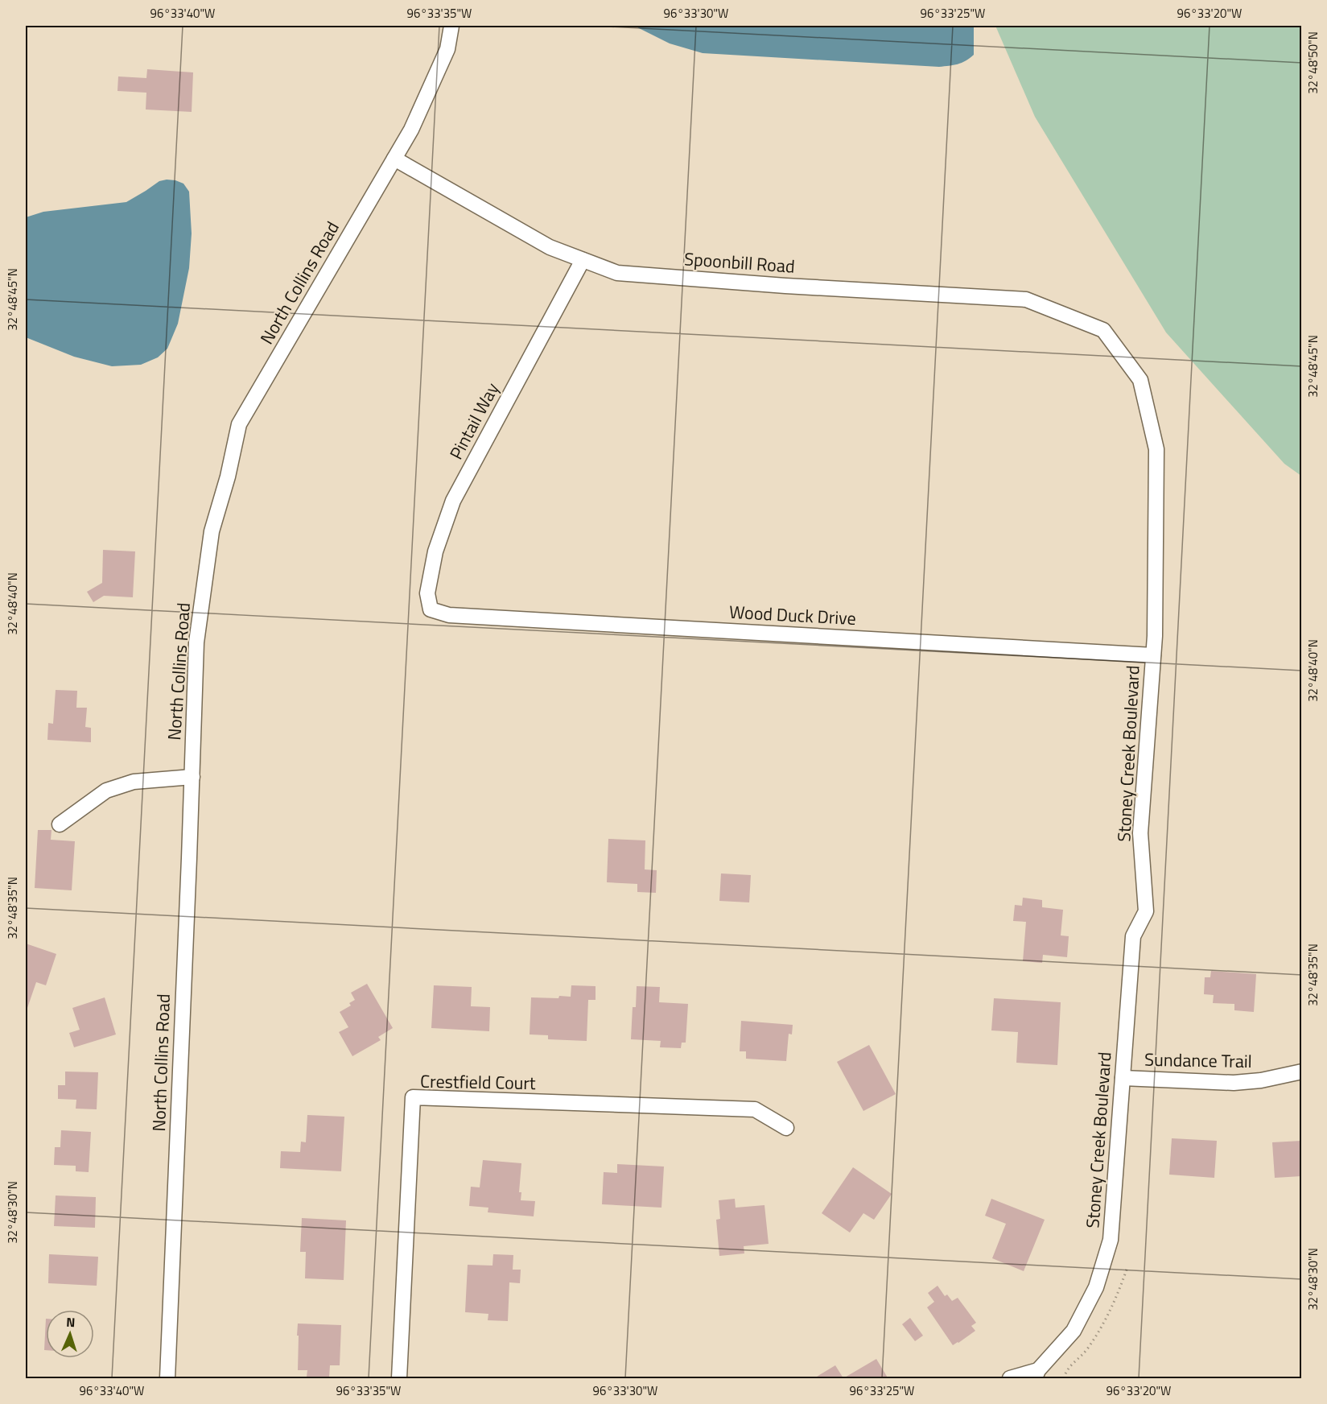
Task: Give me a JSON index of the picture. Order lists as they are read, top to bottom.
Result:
{
  "streets": {
    "street": [
      "Spoonbill Road",
      "North Collins Road",
      "Pintail Way",
      "Wood Duck Drive",
      "Stoney Creek Boulevard",
      "Sundance Trail",
      "Crestfield Court"
    ]
  },
  "crossings": [
    ["Spoonbill Road", "North Collins Road"],
    ["Spoonbill Road", "Pintail Way"],
    ["Spoonbill Road", "Stoney Creek Boulevard"],
    ["Pintail Way", "Wood Duck Drive"],
    ["Wood Duck Drive", "Stoney Creek Boulevard"],
    ["Stoney Creek Boulevard", "Sundance Trail"]
  ],
  "north": "top",
  "coordinates": [
    "96°33'40\"W",
    "96°33'35\"W",
    "96°33'30\"W",
    "96°33'25\"W",
    "96°33'20\"W",
    "32°48'50\"N",
    "32°48'45\"N",
    "32°48'40\"N",
    "32°48'35\"N",
    "32°48'30\"N"
  ]
}
